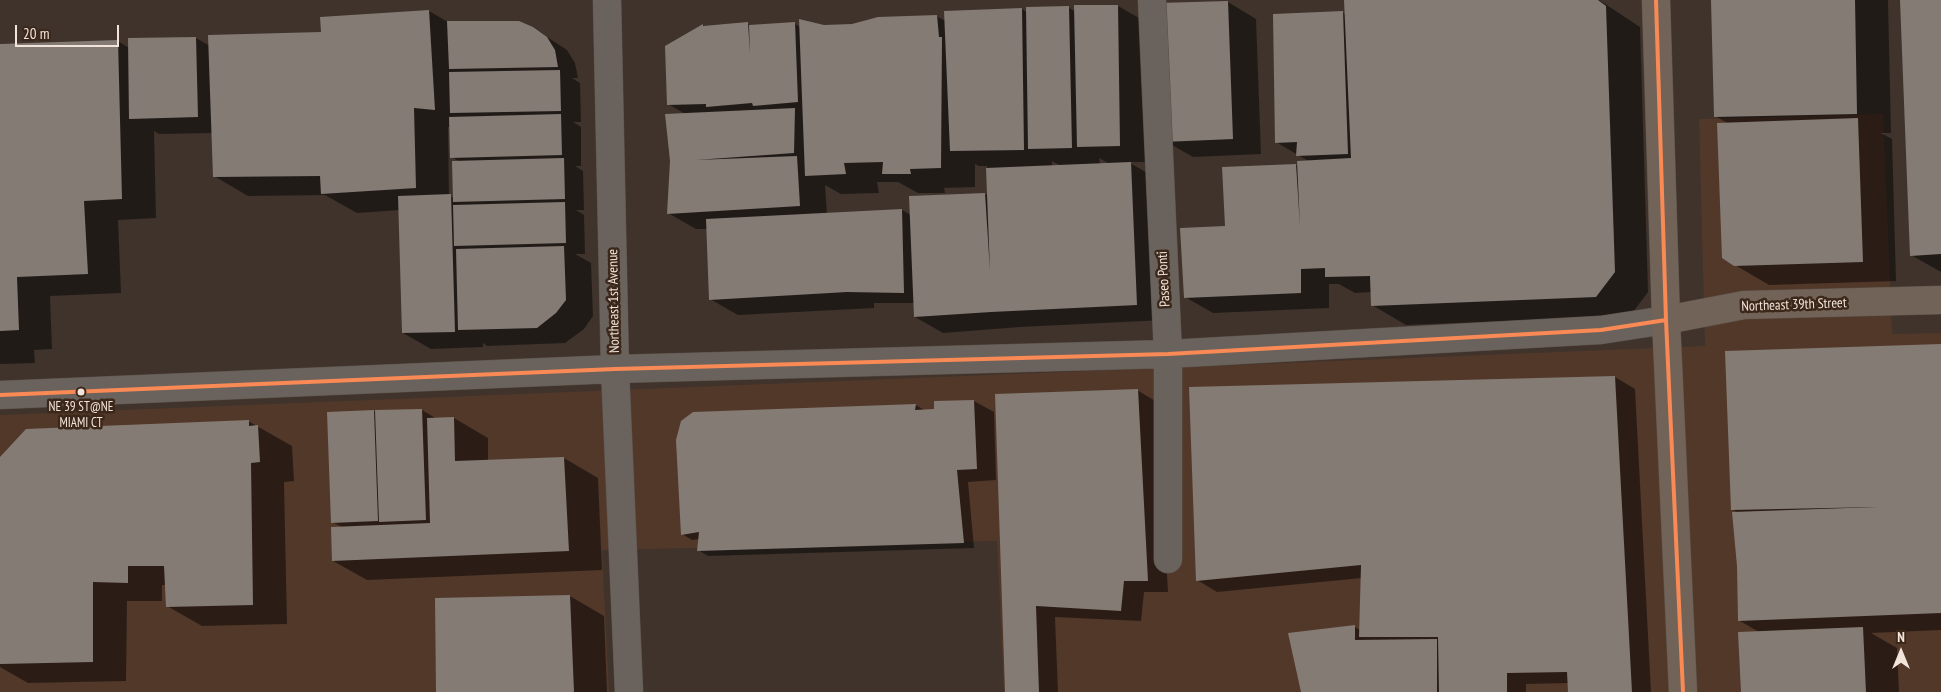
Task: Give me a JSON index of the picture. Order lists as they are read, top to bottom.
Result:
{
  "streets": {
    "main road": ["Northeast 39th Street"],
    "street": ["Paseo Ponti", "Northeast 1st Avenue"]
  },
  "crossings": [
    ["Paseo Ponti", "Northeast 39th Street"],
    ["Northeast 1st Avenue", "Northeast 39th Street"]
  ],
  "places": ["NE 39 ST@NE MIAMI CT"],
  "scale_bar": "20 m",
  "north": "top"
}
